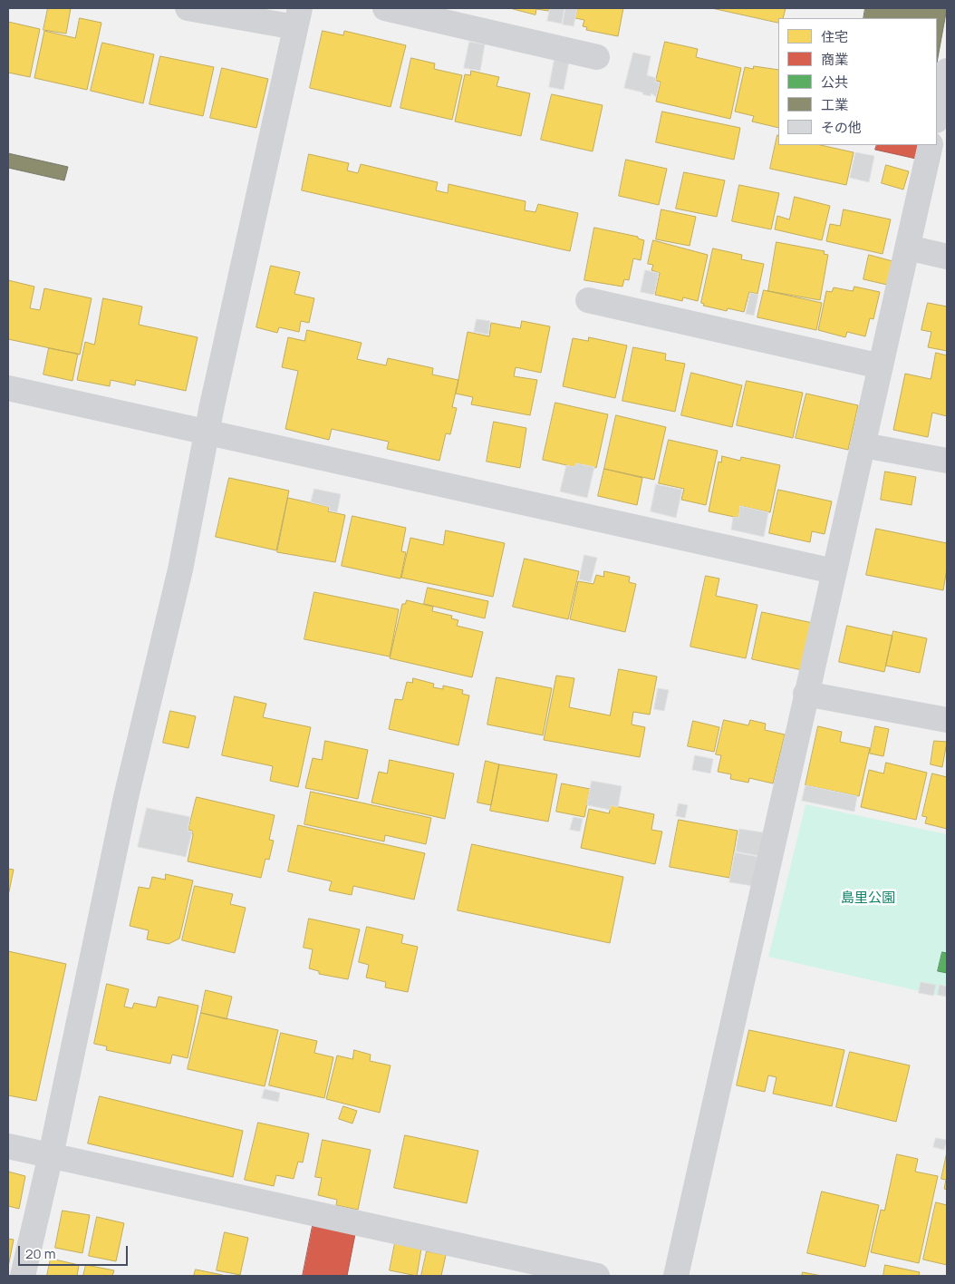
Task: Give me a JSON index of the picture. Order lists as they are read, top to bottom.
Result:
{
  "parks": ["島里公園"],
  "legend": [
    "住宅",
    "商業",
    "公共",
    "工業",
    "その他"
  ],
  "scale_bar": "20 m"
}
